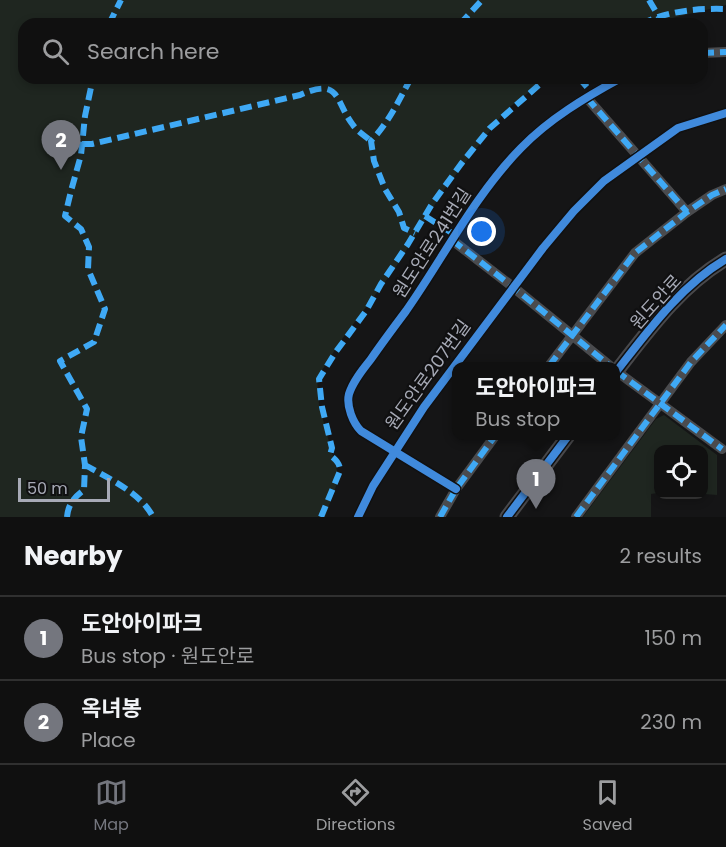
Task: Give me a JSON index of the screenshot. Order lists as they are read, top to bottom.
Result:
{
  "streets": {
    "street": ["원도안로241번길", "원도안로", "원도안로207번길"]
  },
  "crossings": [
    ["원도안로241번길", "원도안로207번길"]
  ],
  "scale_bar": "50 m",
  "page": {
    "search": "Search here",
    "pins": ["2", "1"],
    "popup": ["도안아이파크", "Bus stop"],
    "scale": "50 m",
    "heading": ["Nearby", "2 results"],
    "list": [
      {
        "mark": "1",
        "name": "도안아이파크",
        "note": "Bus stop · 원도안로",
        "value": "150 m"
      },
      {
        "mark": "2",
        "name": "옥녀봉",
        "note": "Place",
        "value": "230 m"
      }
    ],
    "nav": ["Map", "Directions", "Saved"]
  }
}
